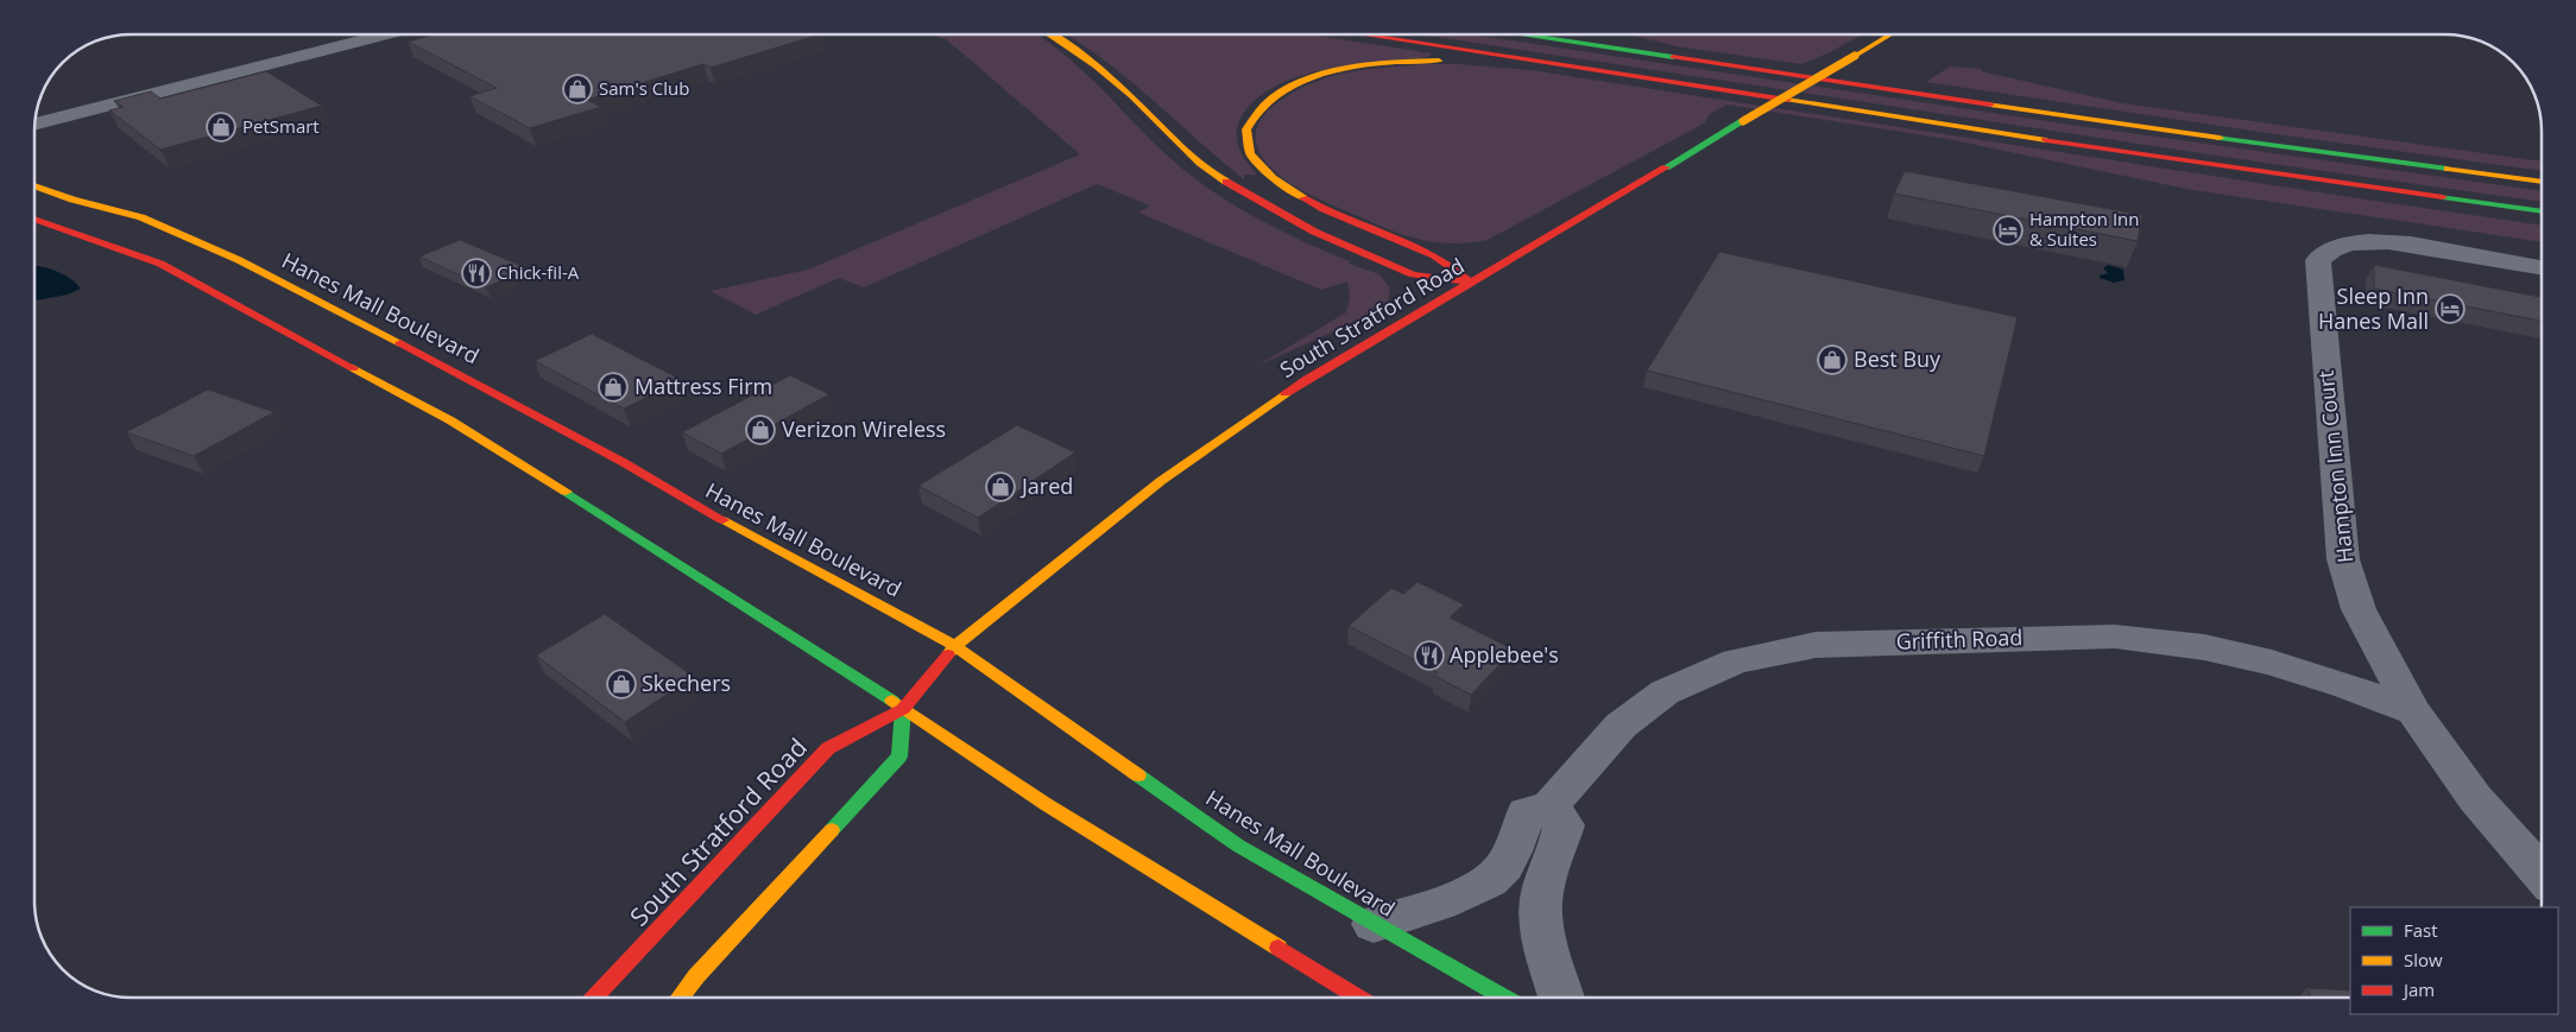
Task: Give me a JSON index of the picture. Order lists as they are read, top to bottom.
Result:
{
  "streets": {
    "main road": ["Hanes Mall Boulevard", "South Stratford Road"],
    "street": ["Hampton Inn Court", "Griffith Road"]
  },
  "crossings": [
    ["Hanes Mall Boulevard", "South Stratford Road"],
    ["Hanes Mall Boulevard", "Griffith Road"],
    ["Hampton Inn Court", "Griffith Road"]
  ],
  "places": {
    "shop": [
      "Sam's Club",
      "PetSmart",
      "Best Buy",
      "Mattress Firm",
      "Verizon Wireless",
      "Jared",
      "Skechers"
    ],
    "hotel": ["Hampton Inn & Suites", "Sleep Inn Hanes Mall"],
    "restaurant": ["Chick-fil-A", "Applebee's"]
  },
  "legend": ["Fast", "Slow", "Jam"]
}
